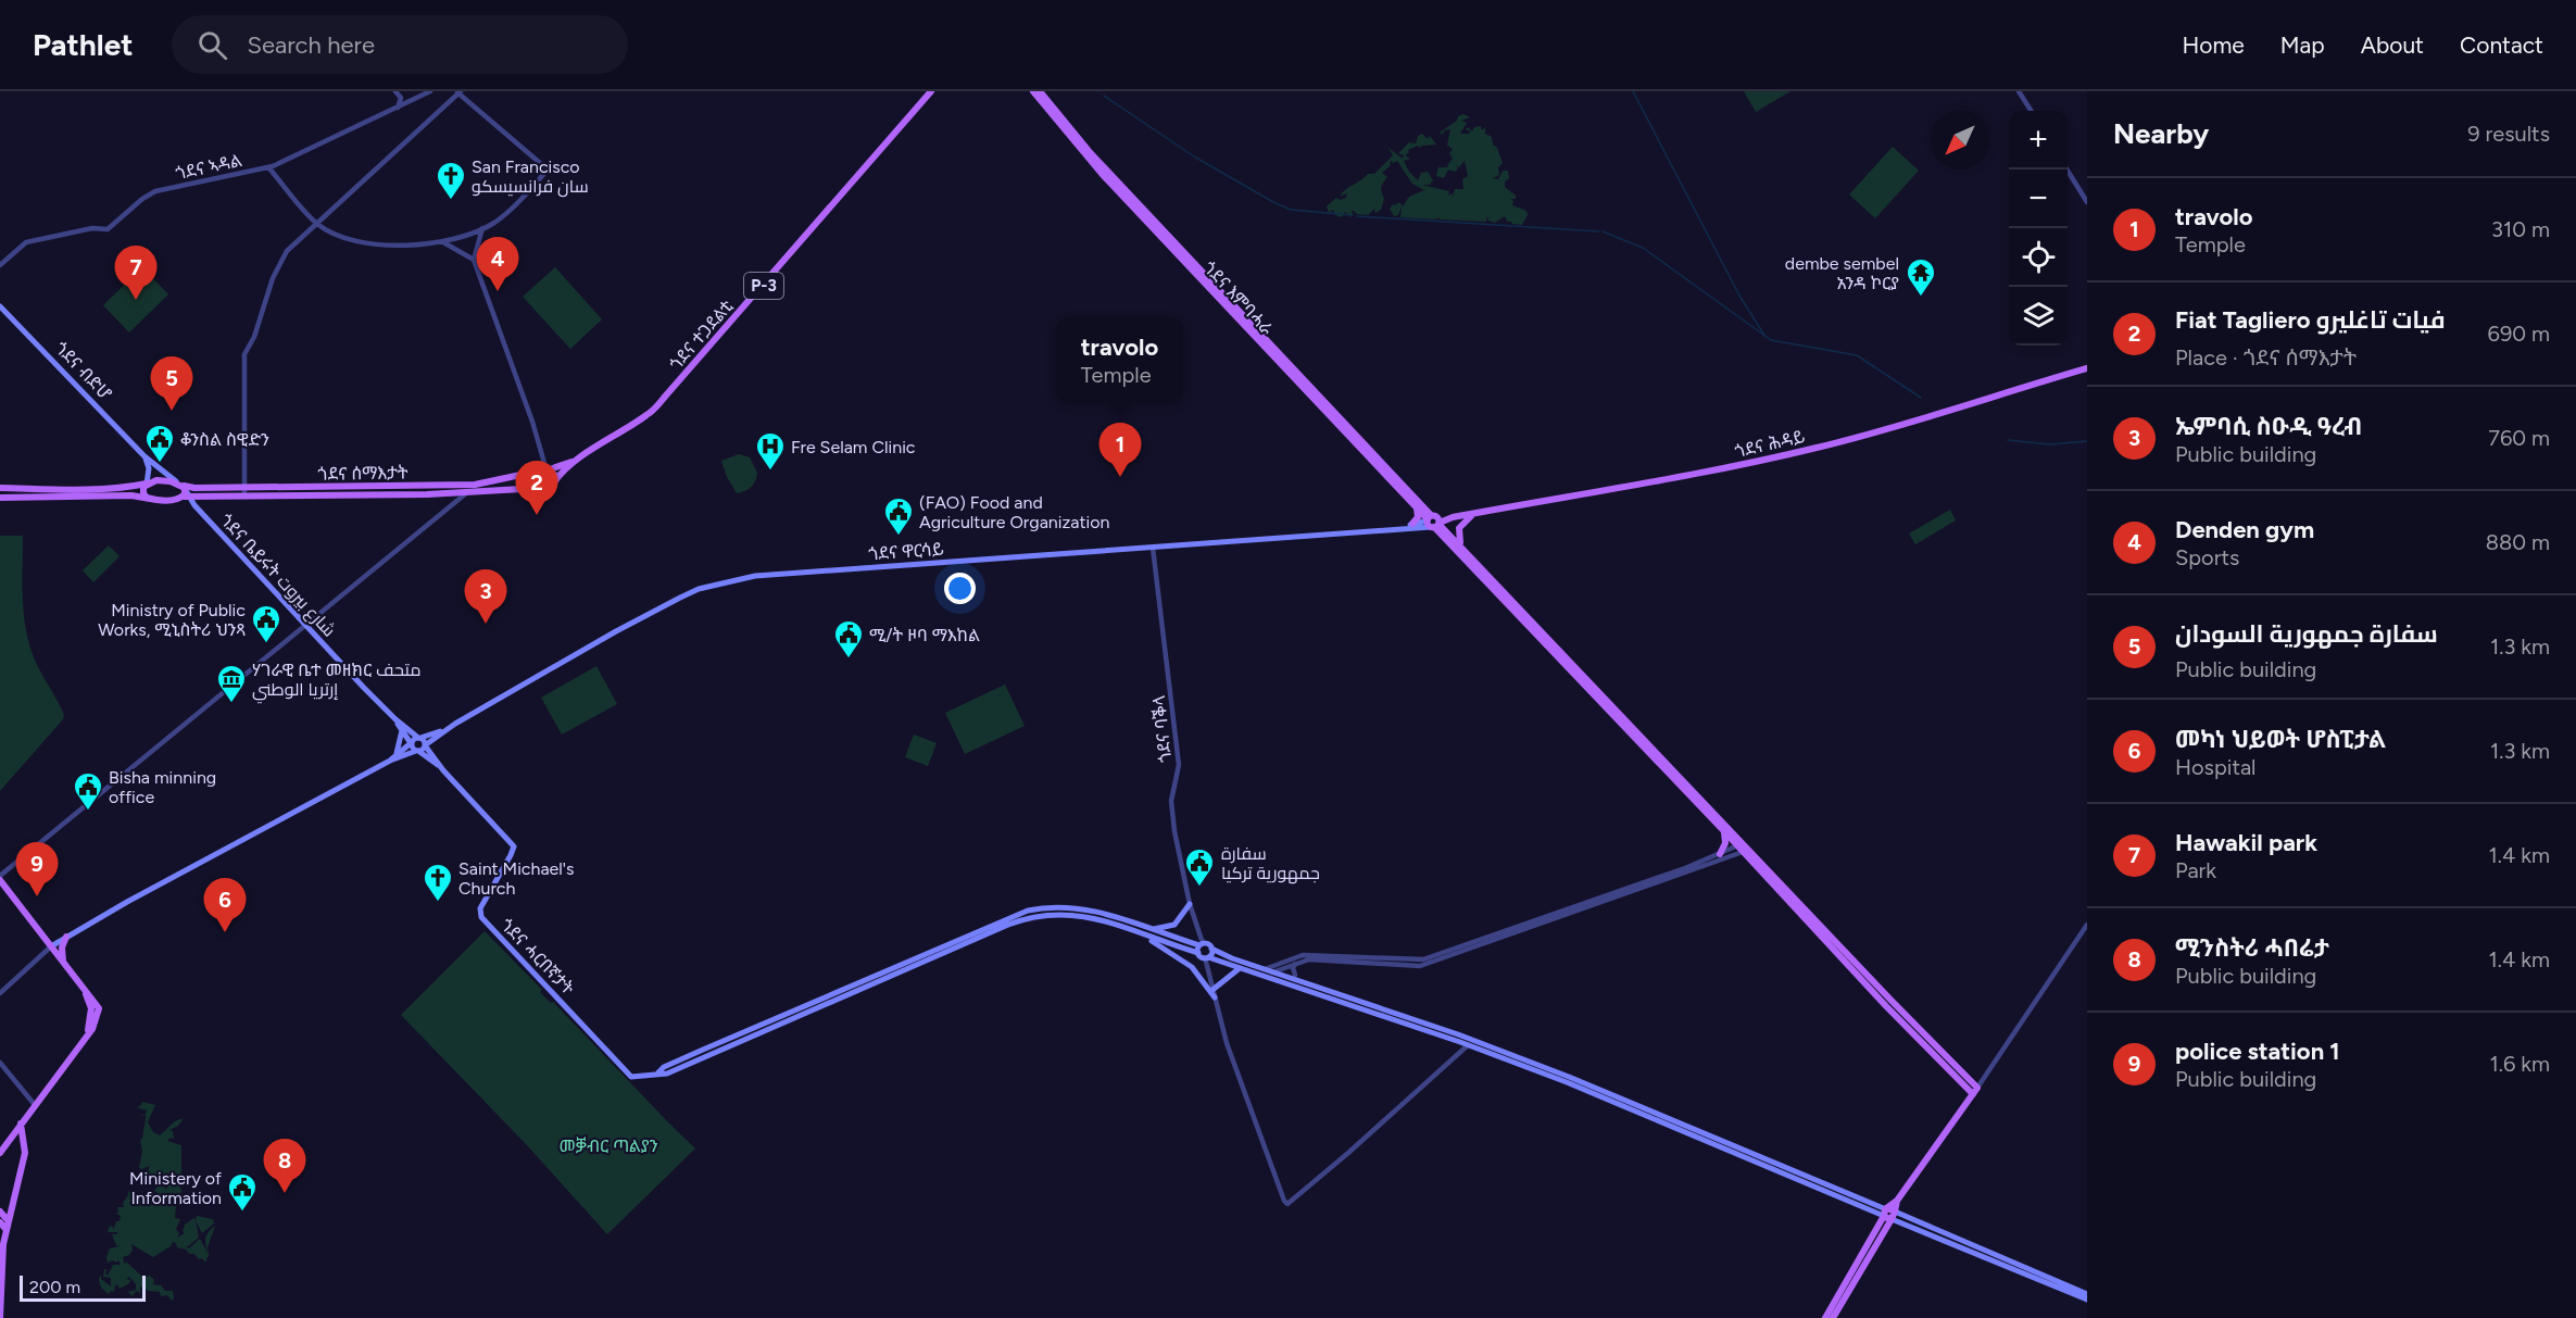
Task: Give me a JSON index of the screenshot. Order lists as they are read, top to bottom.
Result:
{
  "streets": {
    "main road": [
      "P-3",
      "ጎደና እምባሓራ",
      "ጎደና ተጋደልቲ",
      "ጎደና ብድሆ",
      "ጎደና ሕዳይ",
      "ጎደና ሰማእታት",
      "ጎደና ዋርሳይ",
      "ጎደና ቤይሩት شارع بيروت",
      "ጎደና ሓርበኛታት"
    ],
    "street": ["ጎደና ኣዳል", "ጎደና ባቕላ"]
  },
  "crossings": [
    ["ጎደና እምባሓራ", "ጎደና ሕዳይ"],
    ["ጎደና እምባሓራ", "ጎደና ዋርሳይ"],
    ["ጎደና ተጋደልቲ", "ጎደና ሰማእታት"],
    ["ጎደና ብድሆ", "ጎደና ሰማእታት"],
    ["ጎደና ብድሆ", "ጎደና ቤይሩት شارع بيروت"],
    ["ጎደና ሕዳይ", "ጎደና ዋርሳይ"],
    ["ጎደና ዋርሳይ", "ጎደና ባቕላ"]
  ],
  "parks": ["መቓብር ጣልያን"],
  "places": {
    "church": ["San Francisco سان فرانسيسكو", "Saint Michael's Church"],
    "temple": ["dembe sembel አንዳ ኮርያ"],
    "public building": [
      "ቆንስል ስዊድን",
      "(FAO) Food and Agriculture Organization",
      "Ministry of Public Works, ሚኒስትሪ ህንጻ",
      "ሚ/ት ዞባ ማእከል",
      "Bisha minning office",
      "سفارة جمهورية تركيا",
      "Ministery of Information"
    ],
    "hospital": ["Fre Selam Clinic"],
    "museum": ["ሃገራዊ ቤተ መዘክር متحف إرتريا الوطني"]
  },
  "scale_bar": "200 m",
  "north": "bottom left",
  "page": {
    "header": "Pathlet",
    "search": "Search here",
    "nav": [
      "Home",
      "Map",
      "About",
      "Contact"
    ],
    "heading": ["Nearby", "9 results"],
    "map_buttons": ["+", "−"],
    "list": [
      {
        "mark": "1",
        "name": "travolo",
        "note": "Temple",
        "value": "310 m"
      },
      {
        "mark": "2",
        "name": "Fiat Tagliero فيات تاغليرو",
        "note": "Place · ጎደና ሰማእታት",
        "value": "690 m"
      },
      {
        "mark": "3",
        "name": "ኤምባሲ ስዑዲ ዓረብ",
        "note": "Public building",
        "value": "760 m"
      },
      {
        "mark": "4",
        "name": "Denden gym",
        "note": "Sports",
        "value": "880 m"
      },
      {
        "mark": "5",
        "name": "سفارة جمهورية السودان",
        "note": "Public building",
        "value": "1.3 km"
      },
      {
        "mark": "6",
        "name": "መካነ ህይወት ሆስፒታል",
        "note": "Hospital",
        "value": "1.3 km"
      },
      {
        "mark": "7",
        "name": "Hawakil park",
        "note": "Park",
        "value": "1.4 km"
      },
      {
        "mark": "8",
        "name": "ሚንስትሪ ሓበሬታ",
        "note": "Public building",
        "value": "1.4 km"
      },
      {
        "mark": "9",
        "name": "police station 1",
        "note": "Public building",
        "value": "1.6 km"
      }
    ],
    "pins": [
      "4",
      "7",
      "5",
      "1",
      "2",
      "3",
      "9",
      "6",
      "8"
    ],
    "popup": ["travolo", "Temple"],
    "scale": "200 m"
  }
}
